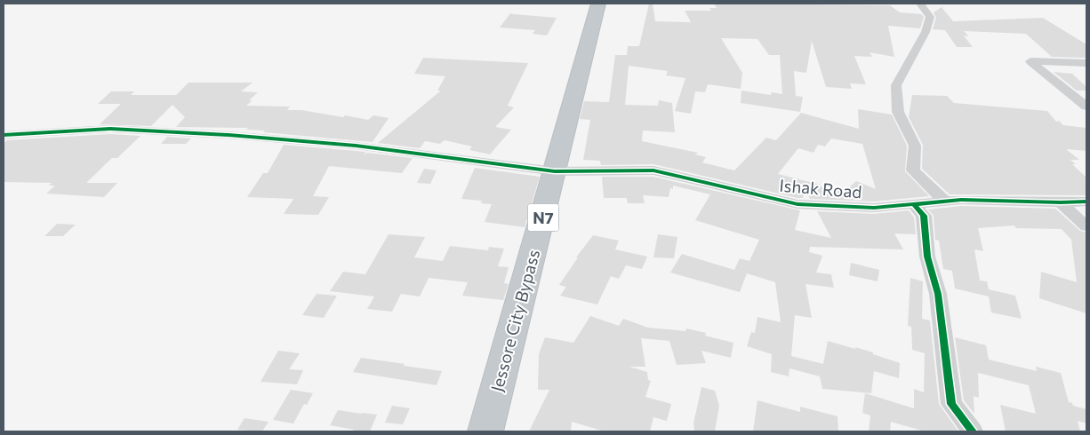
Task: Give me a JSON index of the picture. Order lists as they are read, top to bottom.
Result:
{
  "streets": {
    "highway": ["N7", "Jessore City Bypass"],
    "street": ["Ishak Road"]
  },
  "crossings": [
    ["Ishak Road", "Jessore City Bypass"]
  ]
}
